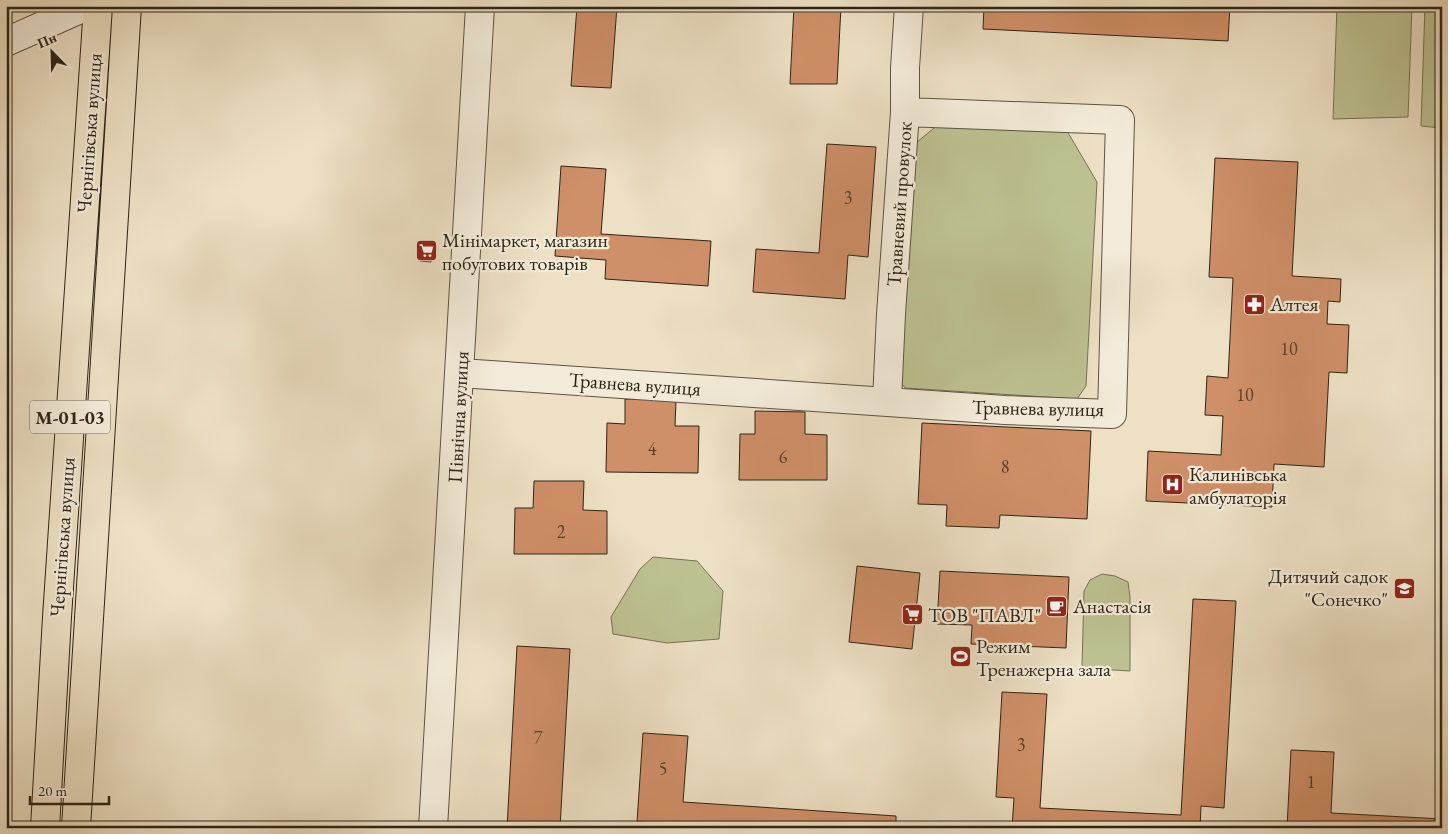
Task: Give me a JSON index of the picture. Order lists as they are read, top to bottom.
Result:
{
  "streets": {
    "main road": ["Чернігівська вулиця", "М-01-03"],
    "street": ["Травневий провулок", "Травнева вулиця", "Північна вулиця"]
  },
  "crossings": [
    ["Травневий провулок", "Травнева вулиця"],
    ["Травнева вулиця", "Північна вулиця"]
  ],
  "places": {
    "supermarket": ["Мінімаркет, магазин побутових товарів", "ТОВ \"ПАВЛ\""],
    "pharmacy": ["Алтея"],
    "hospital": ["Калинівська амбулаторія"],
    "school or university": ["Дитячий садок \"Сонечко\""],
    "cafe": ["Анастасія"],
    "sports": ["Режим Тренажерна зала"]
  },
  "house_numbers": [
    "3",
    "10",
    "10",
    "4",
    "6",
    "8",
    "2",
    "7",
    "3",
    "5",
    "1"
  ],
  "scale_bar": "20 m",
  "north": "top left"
}
